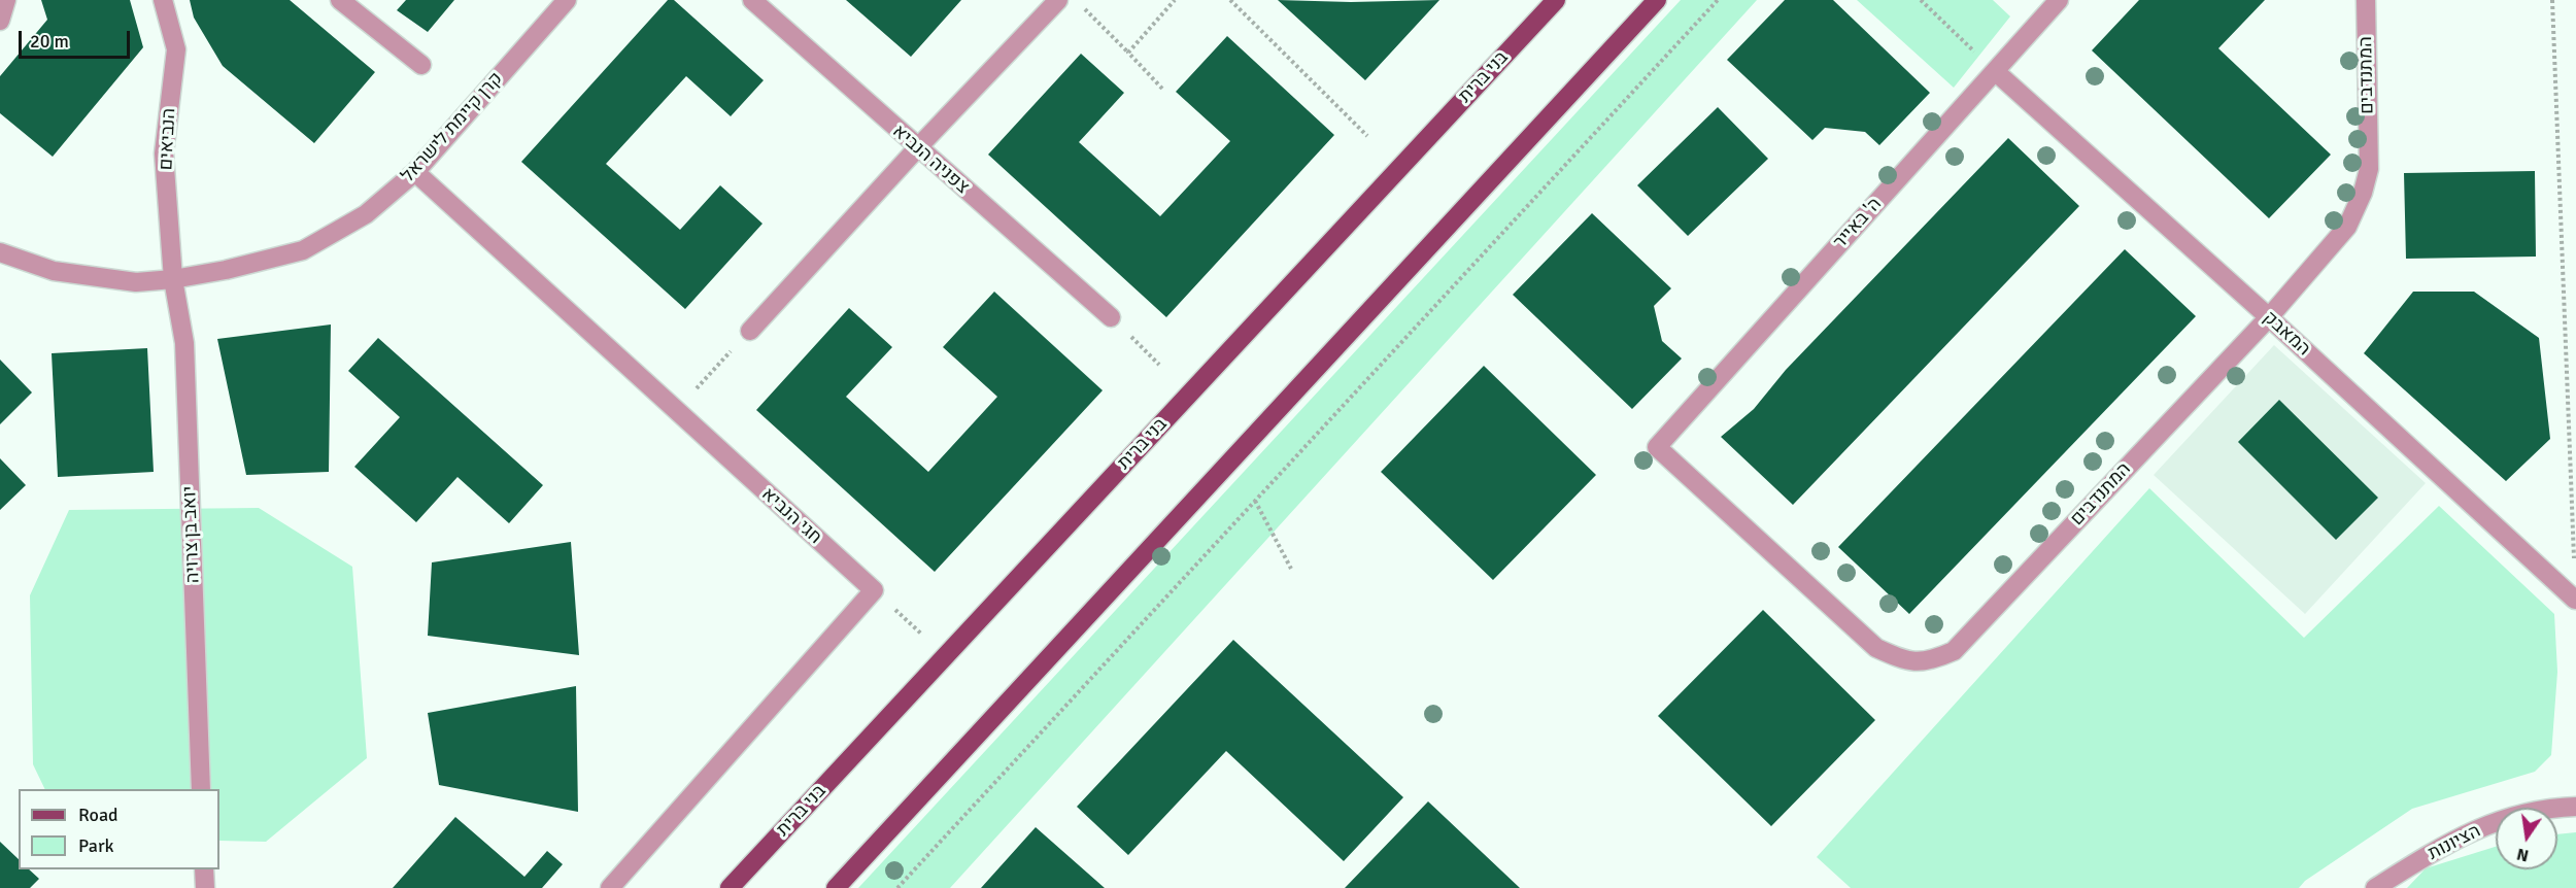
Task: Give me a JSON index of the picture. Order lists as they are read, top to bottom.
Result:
{
  "streets": {
    "main road": ["בני ברית"],
    "street": [
      "המתנדבים",
      "קרן קיימת לישראל",
      "הנביאים",
      "צפניה הנביא",
      "ה' באייר",
      "המאבק",
      "חגי הנביא",
      "יואב בן צרויה",
      "הציונות"
    ]
  },
  "crossings": [
    ["המתנדבים", "ה' באייר"],
    ["המתנדבים", "המאבק"],
    ["קרן קיימת לישראל", "הנביאים"],
    ["קרן קיימת לישראל", "חגי הנביא"],
    ["קרן קיימת לישראל", "יואב בן צרויה"],
    ["הנביאים", "יואב בן צרויה"],
    ["ה' באייר", "המאבק"]
  ],
  "legend": ["Road", "Park"],
  "scale_bar": "20 m",
  "north": "bottom"
}
